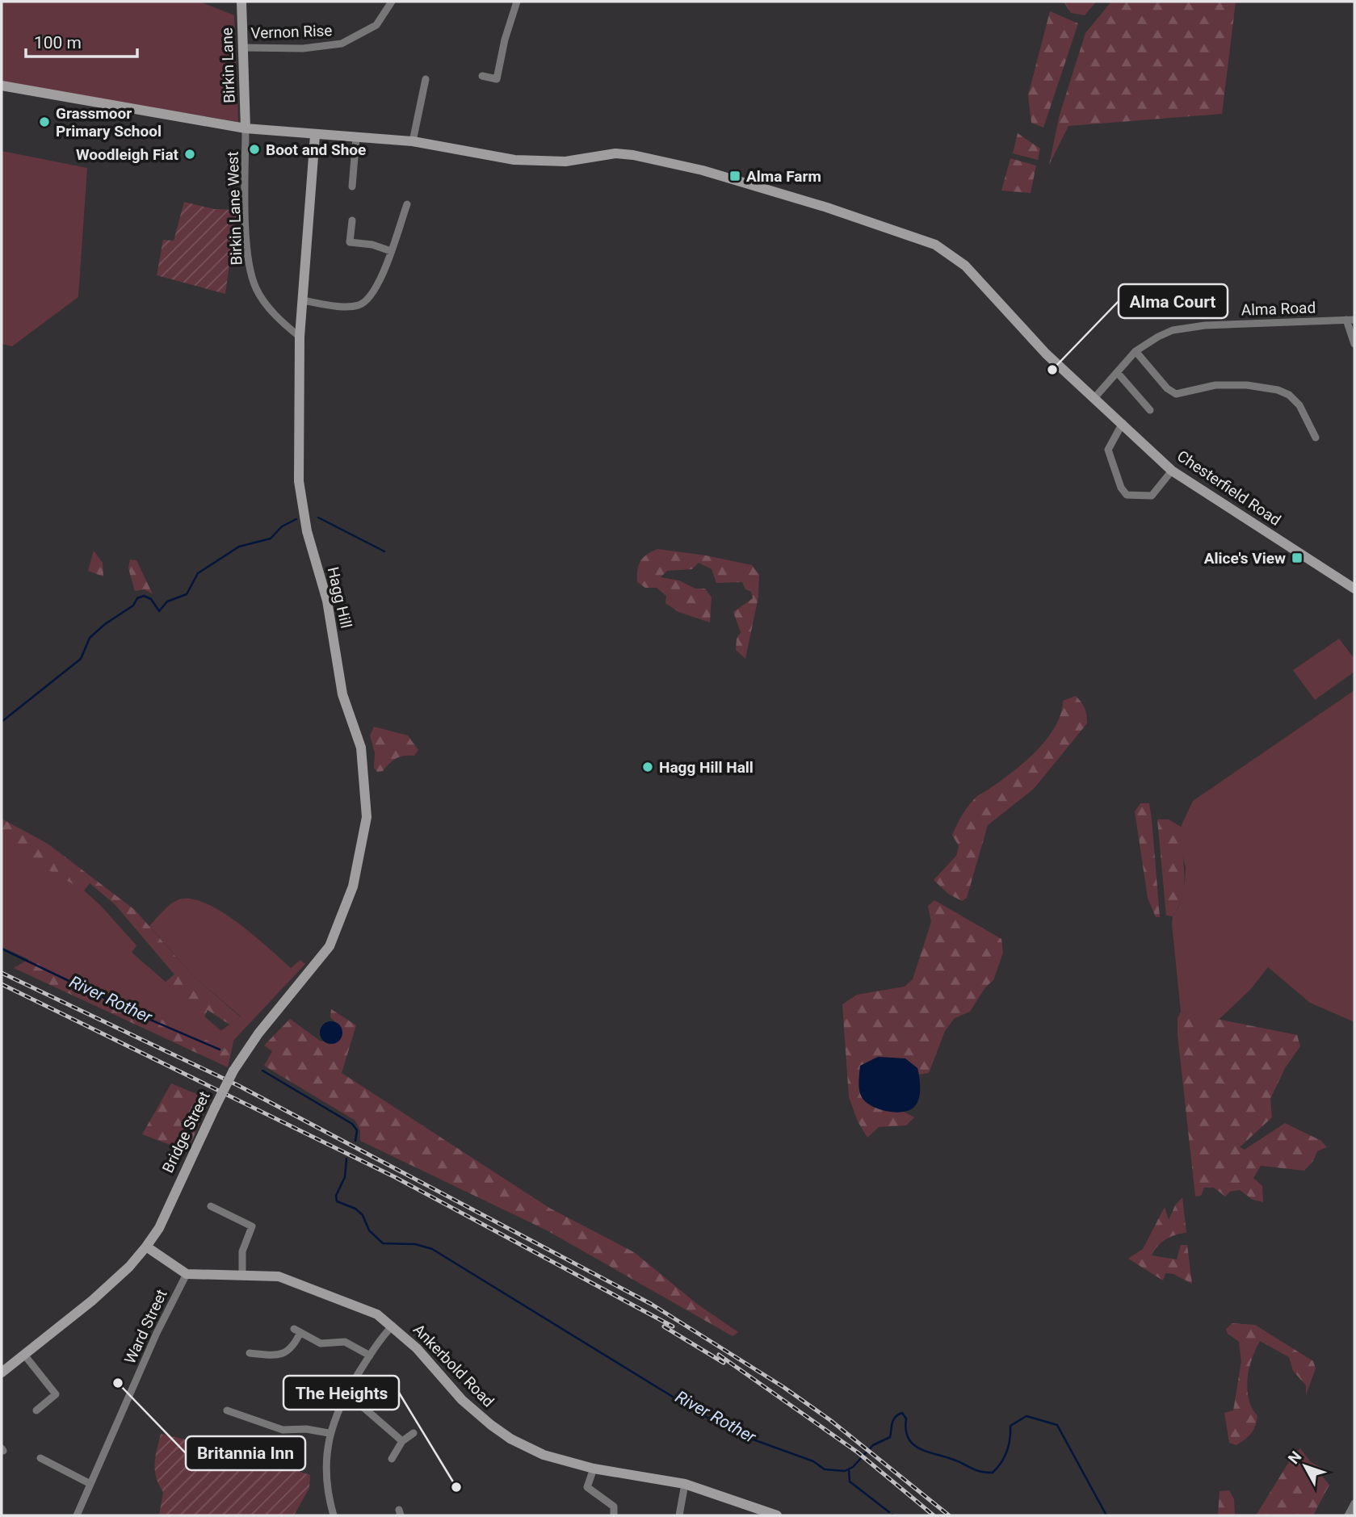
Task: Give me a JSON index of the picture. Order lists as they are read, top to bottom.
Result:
{
  "streets": {
    "street": [
      "Vernon Rise",
      "Birkin Lane",
      "Birkin Lane West",
      "Alma Road",
      "Chesterfield Road",
      "Hagg Hill",
      "Bridge Street",
      "Ward Street",
      "Ankerbold Road"
    ]
  },
  "crossings": [
    ["Vernon Rise", "Birkin Lane"],
    ["Birkin Lane", "Birkin Lane West"],
    ["Birkin Lane West", "Hagg Hill"],
    ["Alma Road", "Chesterfield Road"],
    ["Hagg Hill", "Bridge Street"],
    ["Ward Street", "Ankerbold Road"]
  ],
  "water": ["River Rother"],
  "places": {
    "other": [
      "Grassmoor Primary School",
      "Boot and Shoe",
      "Woodleigh Fiat",
      "Alma Court",
      "Hagg Hill Hall",
      "Britannia Inn",
      "The Heights"
    ],
    "transit": ["Alma Farm", "Alice's View"]
  },
  "scale_bar": "100 m",
  "north": "top left"
}
